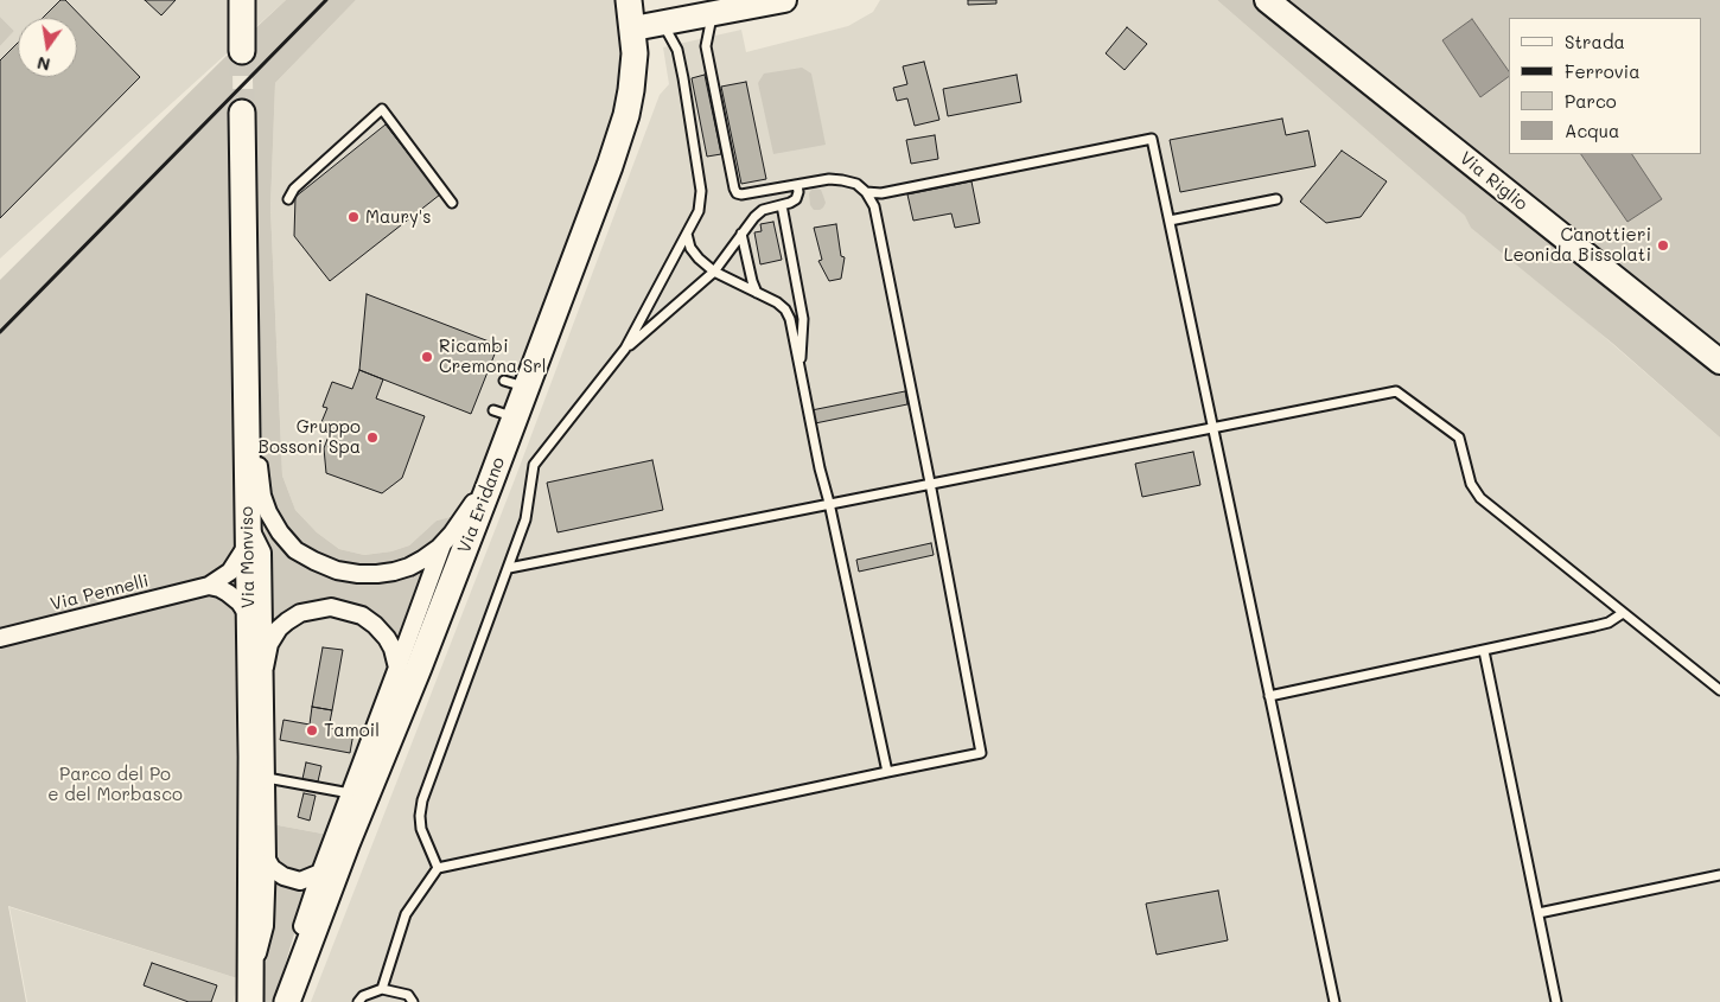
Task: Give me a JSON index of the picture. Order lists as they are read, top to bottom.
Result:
{
  "streets": {
    "main road": ["Via Eridano", "Via Monviso"],
    "street": ["Via Riglio", "Via Pennelli"]
  },
  "crossings": [
    ["Via Monviso", "Via Pennelli"]
  ],
  "parks": ["Parco del Po e del Morbasco"],
  "places": [
    "Maury's",
    "Canottieri Leonida Bissolati",
    "Ricambi Cremona Srl",
    "Gruppo Bossoni Spa",
    "Tamoil"
  ],
  "legend": [
    "Strada",
    "Ferrovia",
    "Parco",
    "Acqua"
  ],
  "north": "bottom"
}
